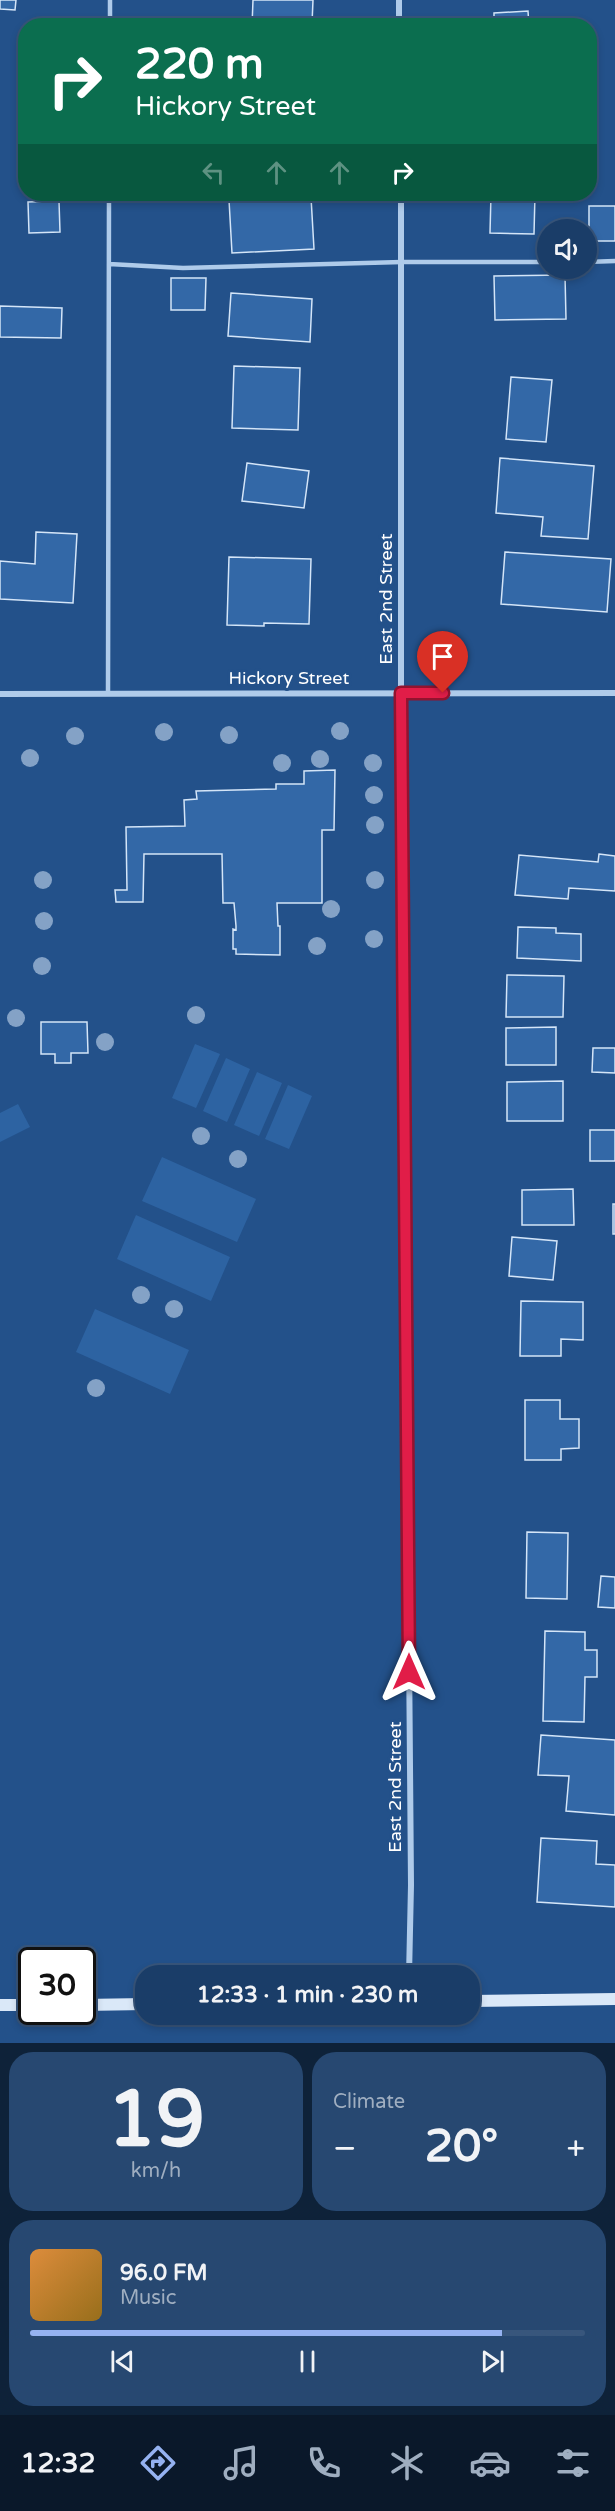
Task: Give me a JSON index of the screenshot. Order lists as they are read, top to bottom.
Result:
{
  "streets": {
    "street": ["East 2nd Street", "Hickory Street"]
  },
  "crossings": [
    ["East 2nd Street", "Hickory Street"]
  ],
  "page": {
    "turn": ["220 m", "Hickory Street"],
    "limit": "30",
    "trip": "12:33 · 1 min · 230 m",
    "tile": [
      ["19", "km/h"],
      "Climate"
    ],
    "heat": ["−", "20°", "+"],
    "song": ["96.0 FM", "Music"],
    "tabs": "12:32"
  }
}
